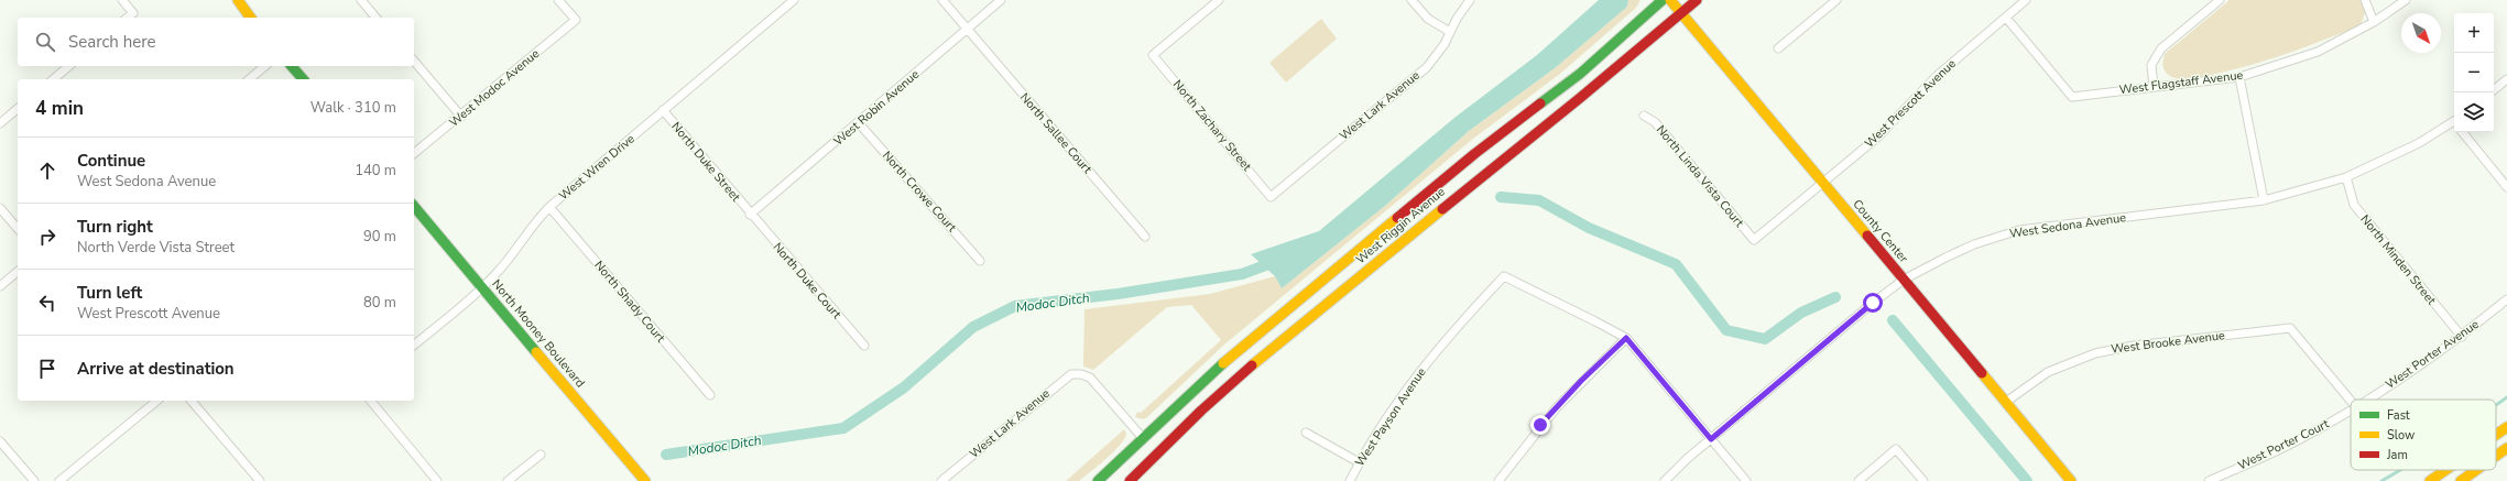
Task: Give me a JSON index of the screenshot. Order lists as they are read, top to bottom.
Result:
{
  "streets": {
    "main road": ["West Riggin Avenue", "County Center", "North Mooney Boulevard"],
    "street": [
      "West Flagstaff Avenue",
      "West Modoc Avenue",
      "West Prescott Avenue",
      "West Lark Avenue",
      "West Robin Avenue",
      "North Zachary Street",
      "North Sallee Court",
      "North Duke Street",
      "West Wren Drive",
      "North Linda Vista Court",
      "North Crowe Court",
      "West Sedona Avenue",
      "North Minden Street",
      "North Duke Court",
      "North Shady Court",
      "West Brooke Avenue",
      "West Porter Avenue",
      "West Payson Avenue",
      "West Porter Court"
    ]
  },
  "crossings": [
    ["West Flagstaff Avenue", "West Prescott Avenue"],
    ["West Prescott Avenue", "North Linda Vista Court"],
    ["West Prescott Avenue", "County Center"],
    ["West Lark Avenue", "North Zachary Street"],
    ["West Lark Avenue", "West Riggin Avenue"],
    ["West Robin Avenue", "North Sallee Court"],
    ["West Robin Avenue", "North Duke Street"],
    ["West Robin Avenue", "North Crowe Court"],
    ["West Robin Avenue", "North Duke Court"],
    ["North Duke Street", "West Wren Drive"],
    ["North Duke Street", "North Duke Court"],
    ["West Wren Drive", "North Shady Court"],
    ["West Wren Drive", "North Mooney Boulevard"],
    ["West Riggin Avenue", "County Center"],
    ["West Sedona Avenue", "County Center"],
    ["West Sedona Avenue", "North Minden Street"],
    ["County Center", "West Brooke Avenue"],
    ["North Minden Street", "West Porter Avenue"]
  ],
  "water": ["Modoc Ditch"],
  "legend": ["Fast", "Slow", "Jam"],
  "north": "bottom right",
  "page": {
    "map_buttons": ["+", "−"],
    "search": "Search here",
    "heading": ["4 min", "Walk · 310 m"],
    "list": [
      ["Continue", "West Sedona Avenue", "140 m"],
      ["Turn right", "North Verde Vista Street", "90 m"],
      ["Turn left", "West Prescott Avenue", "80 m"],
      "Arrive at destination"
    ]
  }
}
